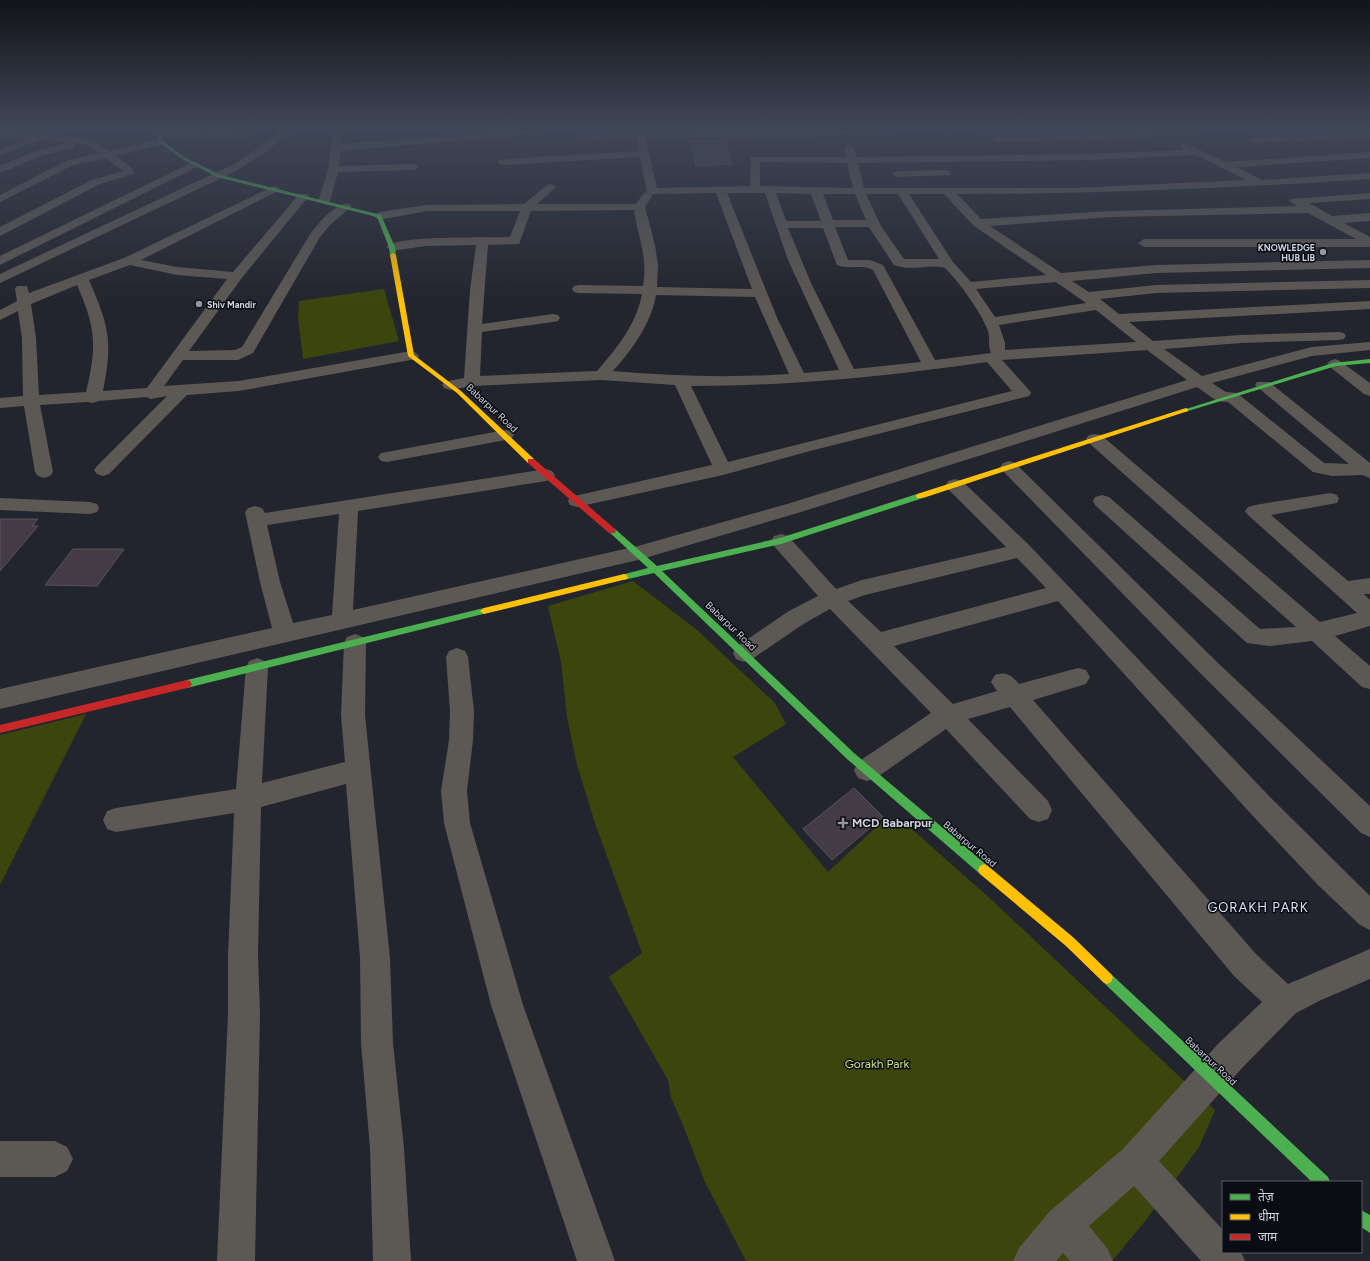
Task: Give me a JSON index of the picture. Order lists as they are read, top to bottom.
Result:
{
  "streets": {
    "street": ["Babarpur Road"]
  },
  "districts": ["GORAKH PARK"],
  "parks": ["Gorakh Park"],
  "places": {
    "other": ["KNOWLEDGE HUB LIB", "Shiv Mandir"],
    "health": ["MCD Babarpur"]
  },
  "legend": ["तेज़", "धीमा", "जाम"]
}
